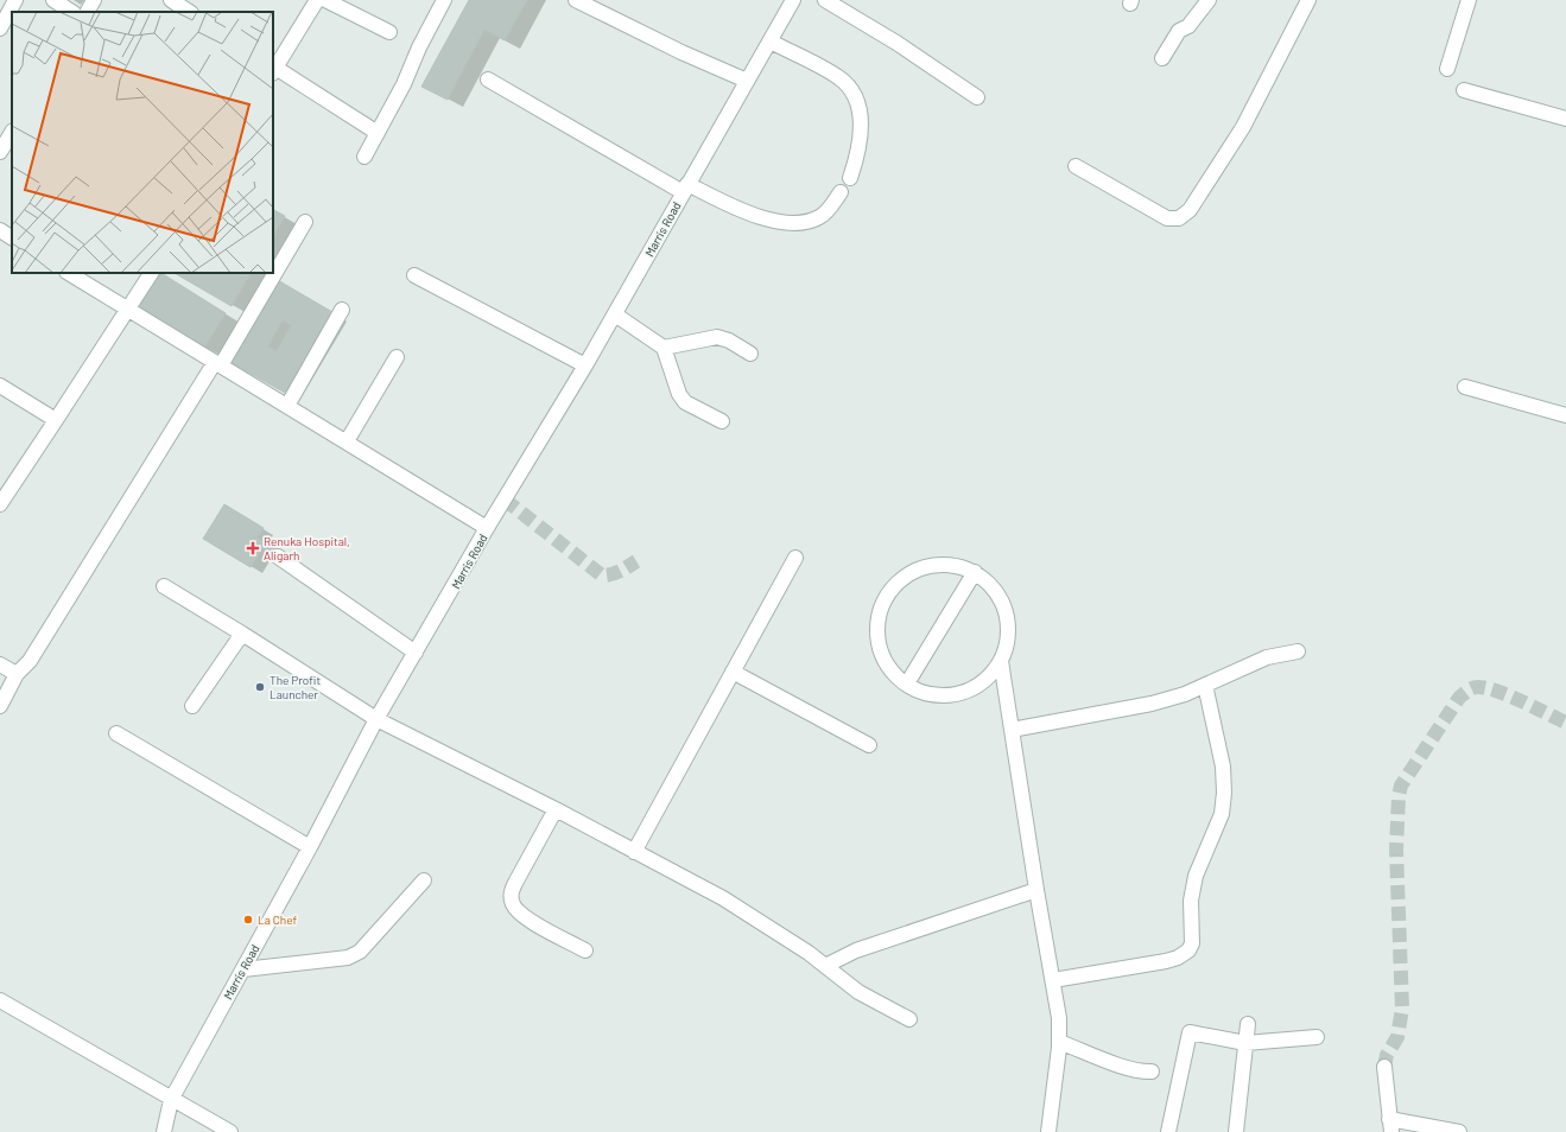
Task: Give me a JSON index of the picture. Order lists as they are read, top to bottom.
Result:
{
  "streets": {
    "street": ["Marris Road"]
  },
  "places": {
    "health": ["Renuka Hospital, Aligarh"],
    "other": ["The Profit Launcher", "La Chef"]
  }
}
